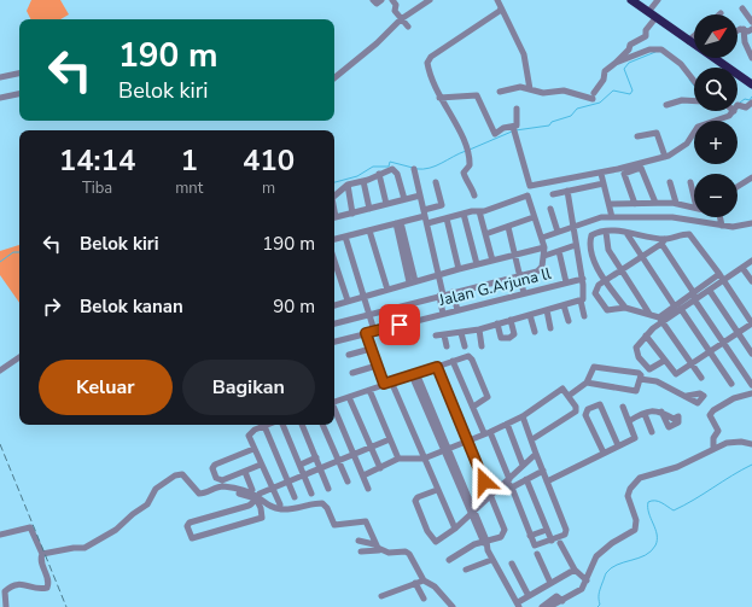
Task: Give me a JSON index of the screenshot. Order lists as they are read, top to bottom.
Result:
{
  "streets": {
    "street": ["Jalan G.Arjuna ll"]
  },
  "north": "top right",
  "page": {
    "map_buttons": ["+", "−"],
    "turn": ["190 m", "Belok kiri"],
    "eta": [
      "14:14",
      "Tiba",
      "1",
      "mnt",
      "410",
      "m"
    ],
    "list": [
      {
        "name": "Belok kiri",
        "value": "190 m"
      },
      {
        "name": "Belok kanan",
        "value": "90 m"
      }
    ],
    "buttons": ["Keluar", "Bagikan"]
  }
}
